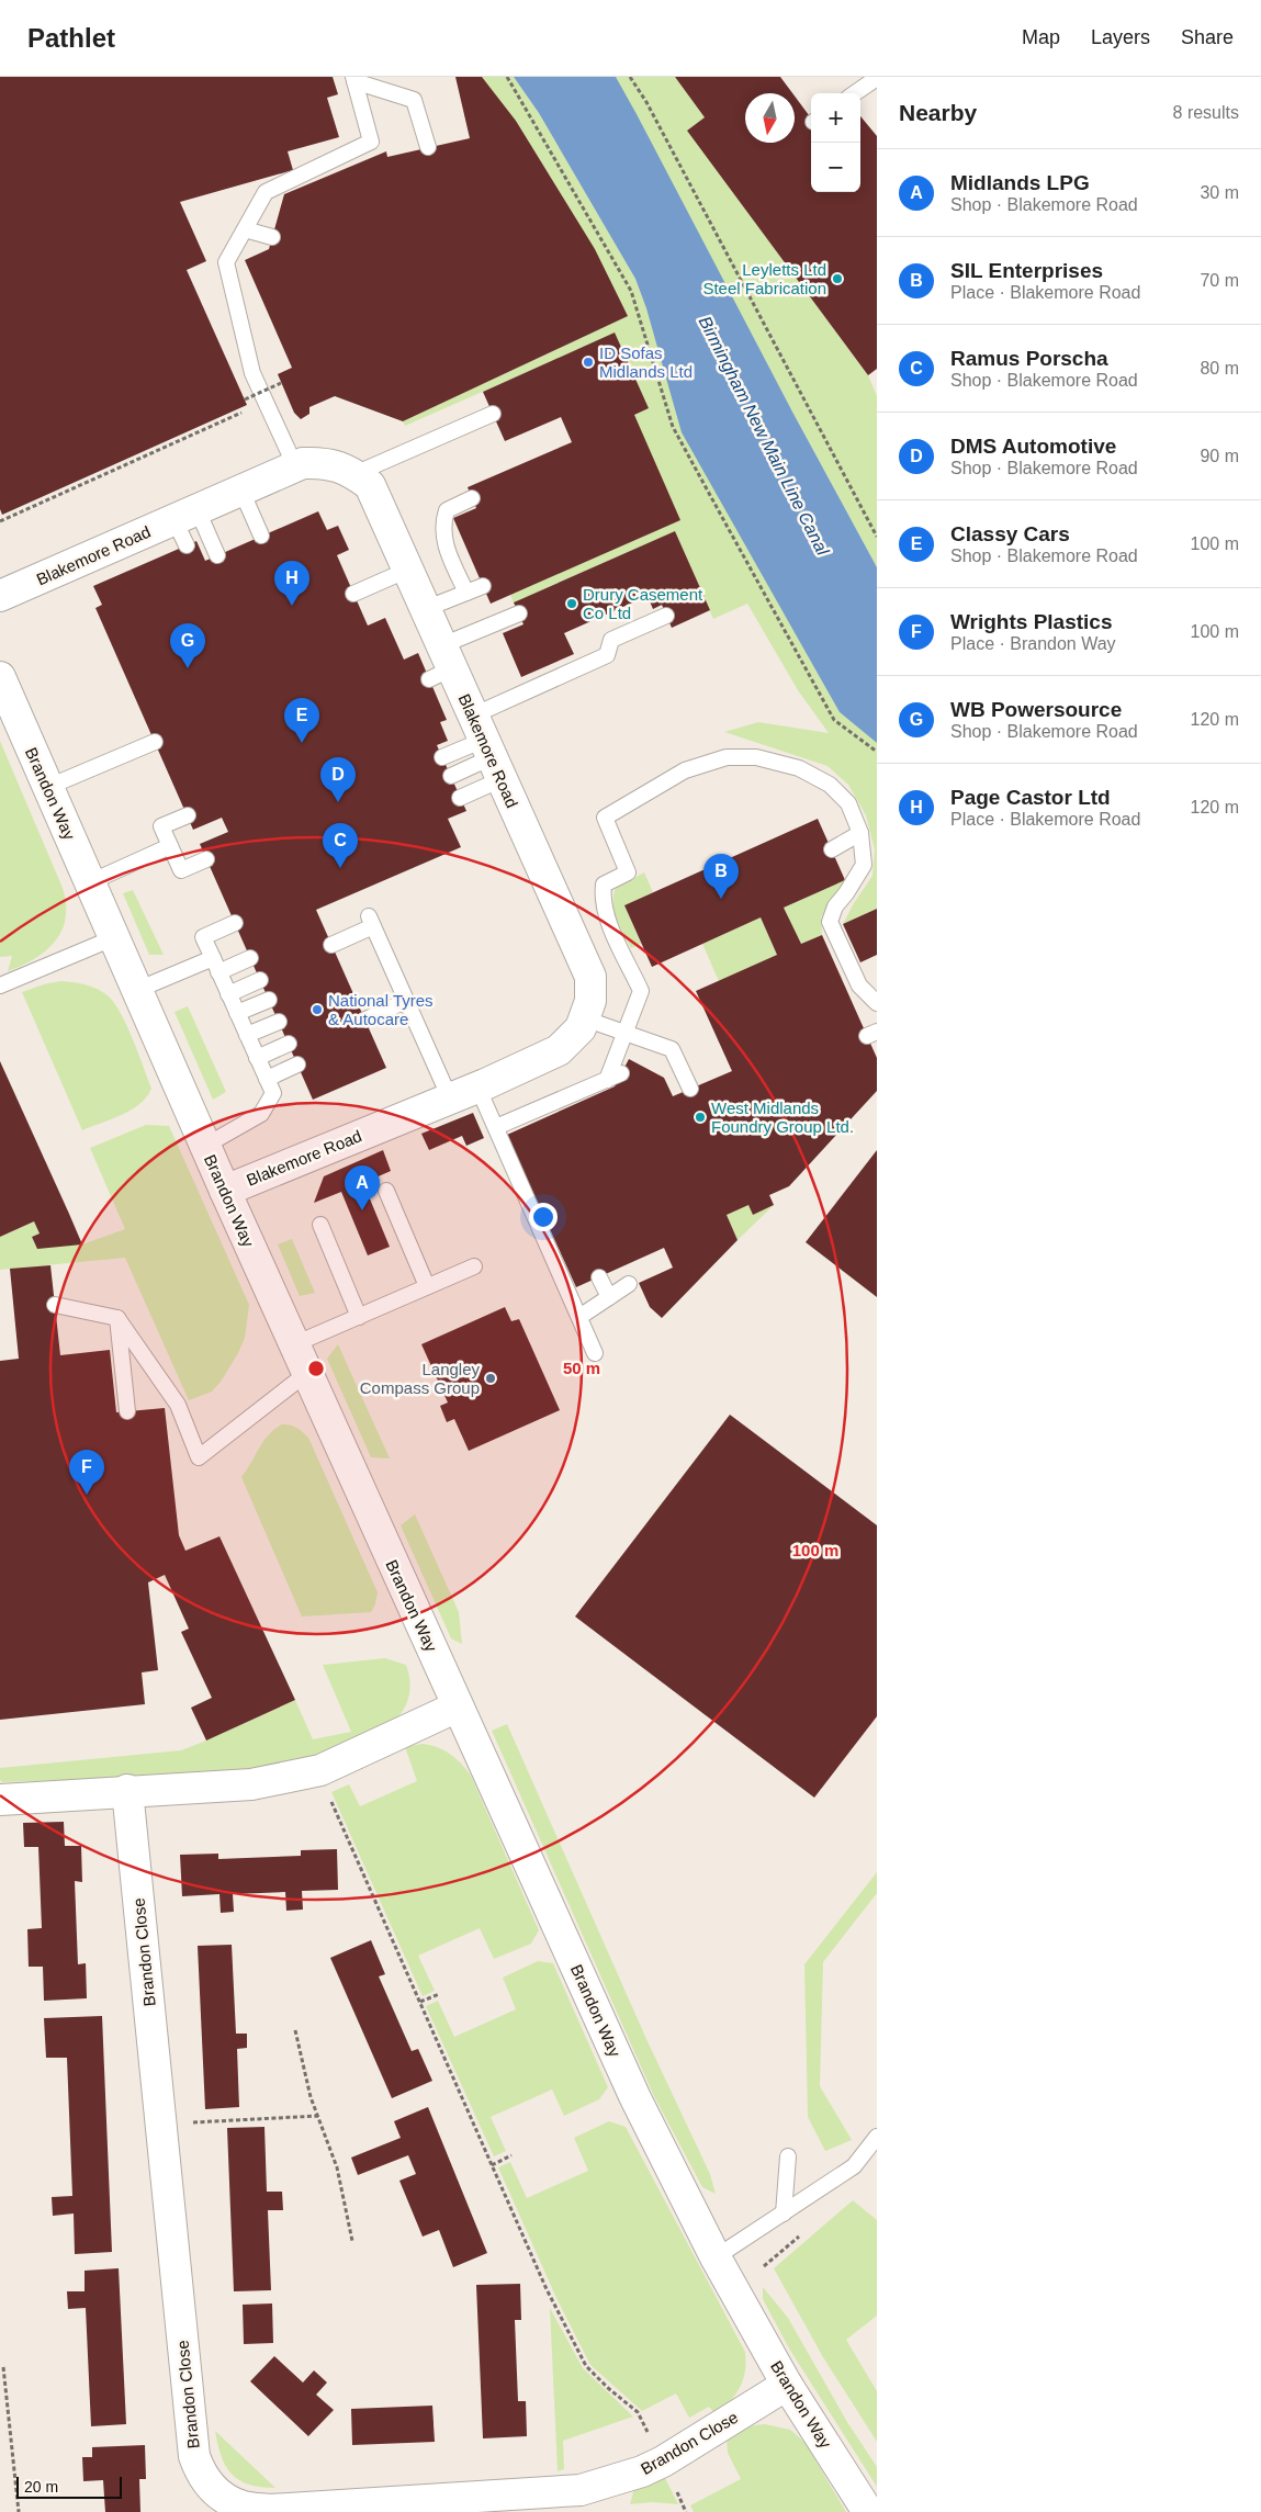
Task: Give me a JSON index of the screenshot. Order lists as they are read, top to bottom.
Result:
{
  "streets": {
    "street": ["Blakemore Road", "Brandon Way", "Brandon Close"]
  },
  "crossings": [
    ["Blakemore Road", "Brandon Way"],
    ["Brandon Way", "Brandon Close"]
  ],
  "water": ["Birmingham New Main Line Canal"],
  "places": [
    "Leyletts Ltd Steel Fabrication",
    "ID Sofas Midlands Ltd",
    "Drury Casement Co Ltd",
    "National Tyres & Autocare",
    "West Midlands Foundry Group Ltd.",
    "Langley Compass Group"
  ],
  "scale_bar": "20 m",
  "north": "bottom",
  "page": {
    "header": "Pathlet",
    "nav": ["Map", "Layers", "Share"],
    "heading": ["Nearby", "8 results"],
    "map_buttons": ["+", "−"],
    "list": [
      {
        "mark": "A",
        "name": "Midlands LPG",
        "note": "Shop · Blakemore Road",
        "value": "30 m"
      },
      {
        "mark": "B",
        "name": "SIL Enterprises",
        "note": "Place · Blakemore Road",
        "value": "70 m"
      },
      {
        "mark": "C",
        "name": "Ramus Porscha",
        "note": "Shop · Blakemore Road",
        "value": "80 m"
      },
      {
        "mark": "D",
        "name": "DMS Automotive",
        "note": "Shop · Blakemore Road",
        "value": "90 m"
      },
      {
        "mark": "E",
        "name": "Classy Cars",
        "note": "Shop · Blakemore Road",
        "value": "100 m"
      },
      {
        "mark": "F",
        "name": "Wrights Plastics",
        "note": "Place · Brandon Way",
        "value": "100 m"
      },
      {
        "mark": "G",
        "name": "WB Powersource",
        "note": "Shop · Blakemore Road",
        "value": "120 m"
      },
      {
        "mark": "H",
        "name": "Page Castor Ltd",
        "note": "Place · Blakemore Road",
        "value": "120 m"
      }
    ],
    "pins": [
      "H",
      "G",
      "E",
      "D",
      "C",
      "B",
      "A",
      "F"
    ],
    "scale": "20 m"
  },
  "rings": ["50 m", "100 m"]
}
